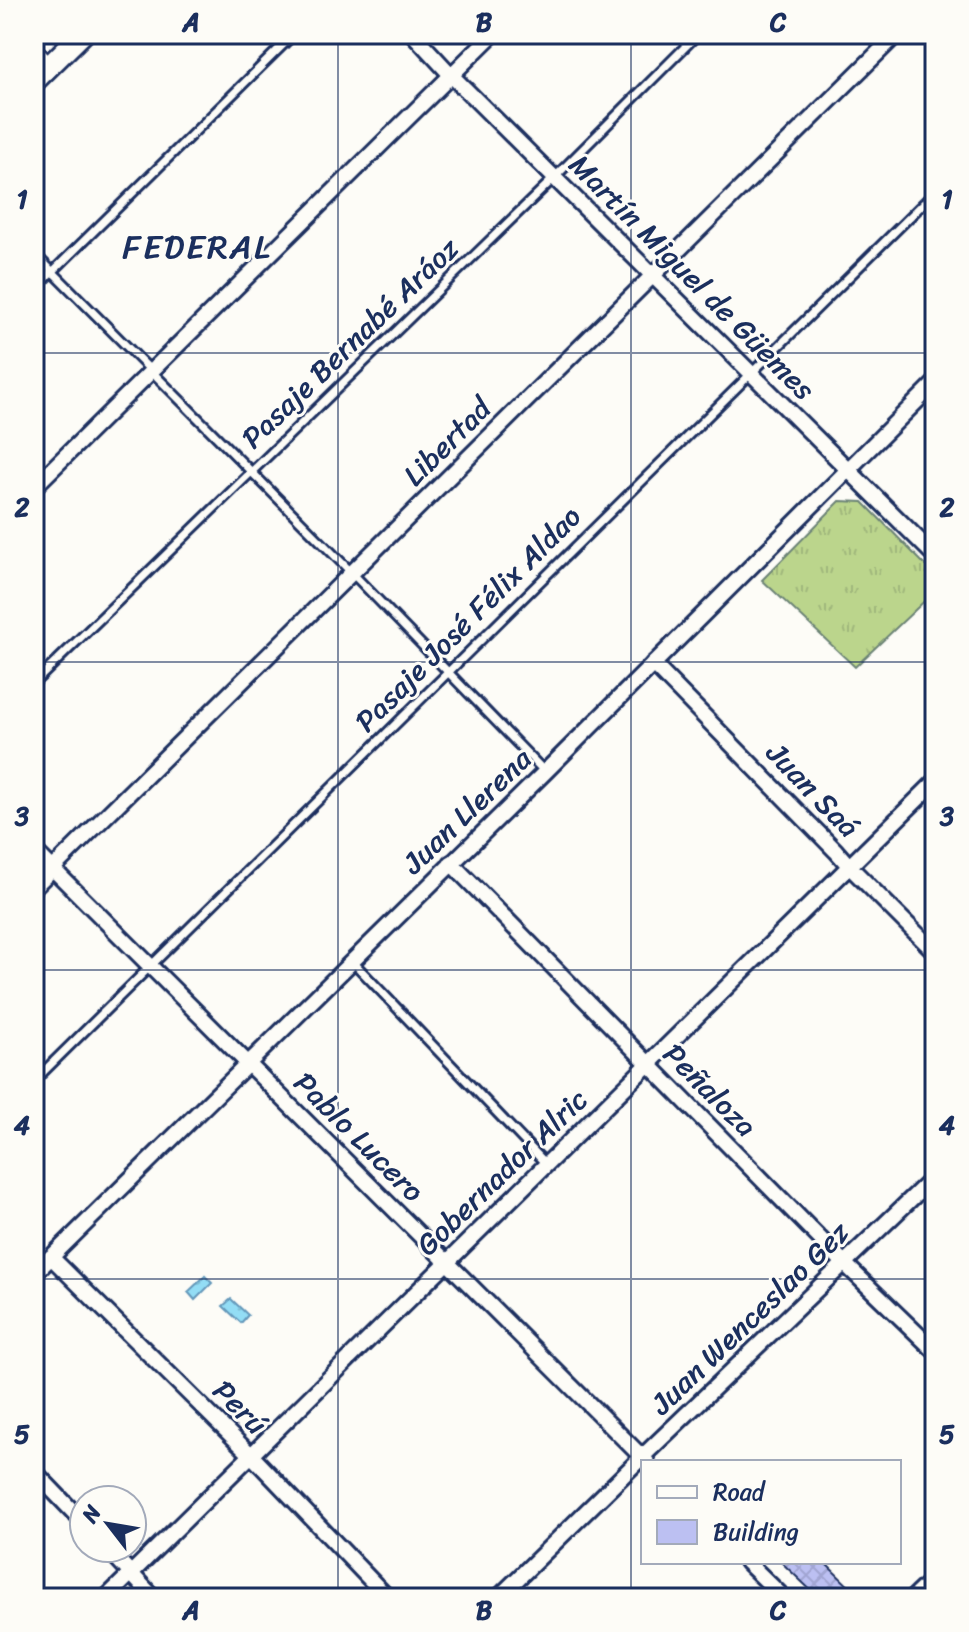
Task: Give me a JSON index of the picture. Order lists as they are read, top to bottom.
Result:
{
  "streets": {
    "street": [
      "Martín Miguel de Güemes",
      "Libertad",
      "Juan Saá",
      "Juan Llerena",
      "Peñaloza",
      "Pablo Lucero",
      "Gobernador Alric",
      "Juan Wenceslao Gez",
      "Perú"
    ],
    "lane": ["Pasaje Bernabé Aráoz", "Pasaje José Félix Aldao"]
  },
  "crossings": [
    ["Martín Miguel de Güemes", "Pasaje Bernabé Aráoz"],
    ["Martín Miguel de Güemes", "Libertad"],
    ["Martín Miguel de Güemes", "Pasaje José Félix Aldao"],
    ["Martín Miguel de Güemes", "Juan Llerena"],
    ["Libertad", "Pablo Lucero"],
    ["Pasaje José Félix Aldao", "Pablo Lucero"],
    ["Juan Saá", "Juan Llerena"],
    ["Juan Saá", "Gobernador Alric"],
    ["Juan Llerena", "Peñaloza"],
    ["Juan Llerena", "Pablo Lucero"],
    ["Juan Llerena", "Perú"],
    ["Peñaloza", "Gobernador Alric"],
    ["Peñaloza", "Juan Wenceslao Gez"],
    ["Pablo Lucero", "Gobernador Alric"],
    ["Pablo Lucero", "Juan Wenceslao Gez"],
    ["Gobernador Alric", "Perú"]
  ],
  "districts": ["FEDERAL"],
  "legend": ["Road", "Building"],
  "north": "top left",
  "grid": {
    "columns": ["A", "B", "C"],
    "rows": [
      "1",
      "2",
      "3",
      "4",
      "5"
    ]
  }
}
